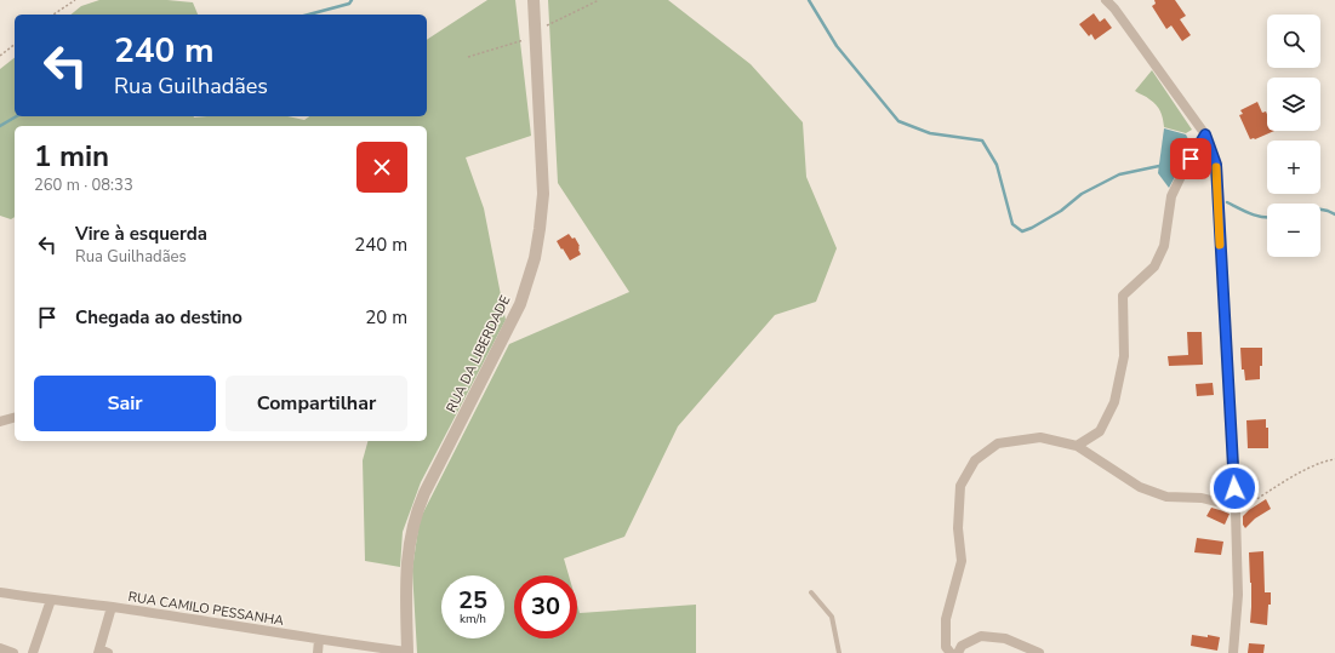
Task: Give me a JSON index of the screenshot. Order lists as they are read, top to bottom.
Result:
{
  "streets": {
    "street": ["RUA DA LIBERDADE", "RUA CAMILO PESSANHA"]
  },
  "crossings": [
    ["RUA DA LIBERDADE", "RUA CAMILO PESSANHA"]
  ],
  "page": {
    "map_buttons": ["+", "−"],
    "turn": ["240 m", "Rua Guilhadães"],
    "heading": ["1 min", "260 m · 08:33"],
    "list": [
      {
        "name": "Vire à esquerda",
        "note": "Rua Guilhadães",
        "value": "240 m"
      },
      {
        "name": "Chegada ao destino",
        "value": "20 m"
      }
    ],
    "buttons": ["Sair", "Compartilhar"],
    "speed": "25 km/h",
    "limit": "30"
  }
}
